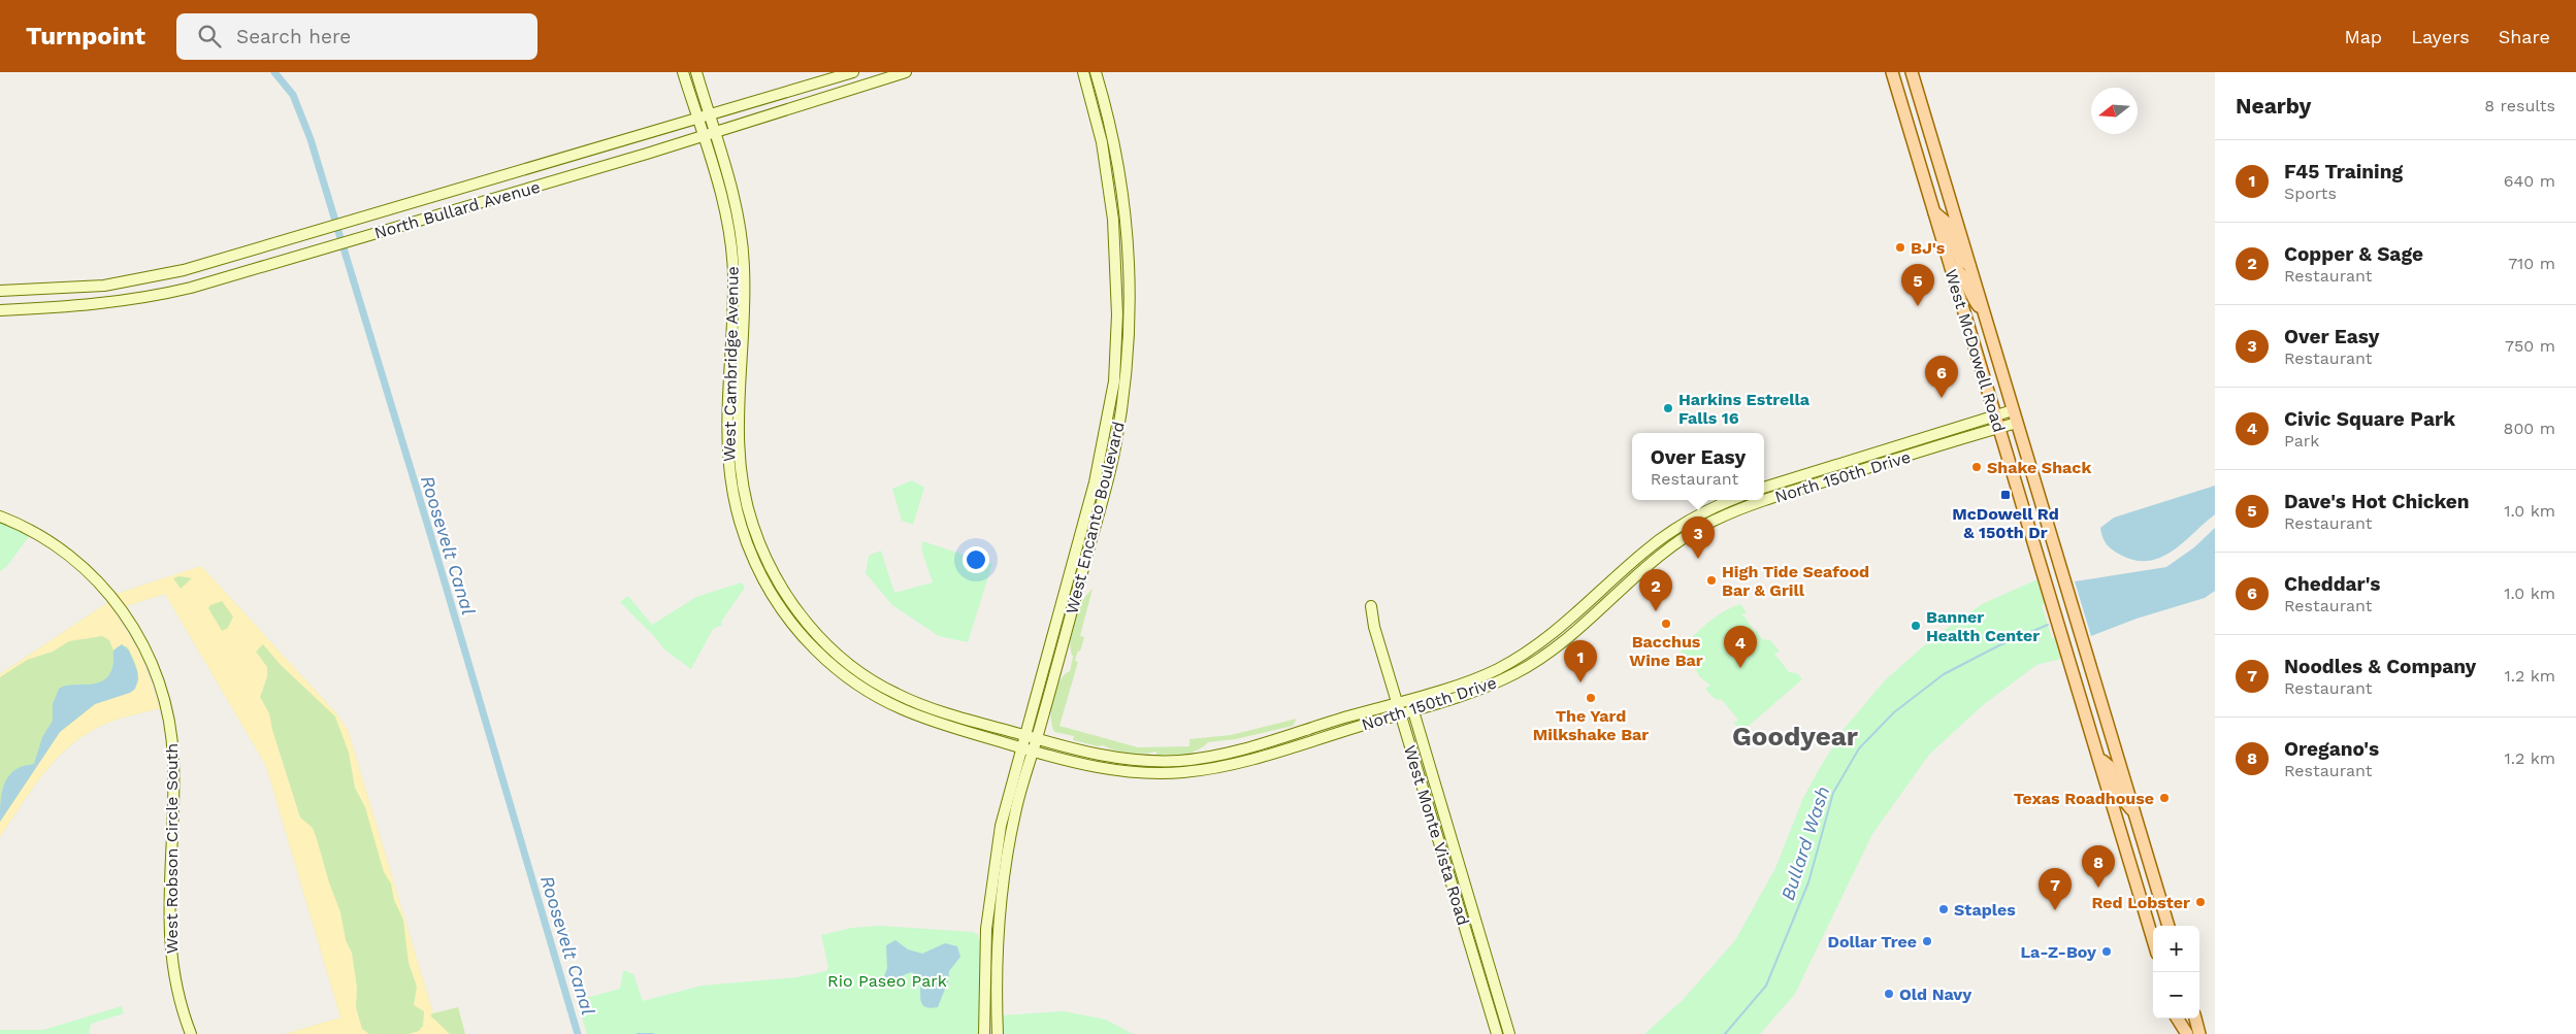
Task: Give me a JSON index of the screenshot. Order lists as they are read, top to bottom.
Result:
{
  "streets": {
    "main road": ["West McDowell Road"],
    "street": [
      "North Bullard Avenue",
      "West Cambridge Avenue",
      "North 150th Drive",
      "West Encanto Boulevard",
      "West Monte Vista Road",
      "West Robson Circle South"
    ]
  },
  "crossings": [
    ["North Bullard Avenue", "West Cambridge Avenue"],
    ["West McDowell Road", "North 150th Drive"],
    ["West Cambridge Avenue", "North 150th Drive"],
    ["West Cambridge Avenue", "West Encanto Boulevard"],
    ["North 150th Drive", "West Encanto Boulevard"],
    ["North 150th Drive", "West Monte Vista Road"]
  ],
  "districts": ["Goodyear"],
  "water": ["Roosevelt Canal", "Bullard Wash"],
  "parks": ["Rio Paseo Park"],
  "places": {
    "other": [
      "BJ's",
      "Harkins Estrella Falls 16",
      "Shake Shack",
      "High Tide Seafood Bar & Grill",
      "Bacchus Wine Bar",
      "Banner Health Center",
      "The Yard Milkshake Bar",
      "Texas Roadhouse",
      "Red Lobster",
      "Staples",
      "Dollar Tree",
      "La-Z-Boy",
      "Old Navy"
    ],
    "transit": ["McDowell Rd & 150th Dr"]
  },
  "north": "left",
  "page": {
    "header": "Turnpoint",
    "search": "Search here",
    "nav": ["Map", "Layers", "Share"],
    "heading": ["Nearby", "8 results"],
    "list": [
      {
        "mark": "1",
        "name": "F45 Training",
        "note": "Sports",
        "value": "640 m"
      },
      {
        "mark": "2",
        "name": "Copper & Sage",
        "note": "Restaurant",
        "value": "710 m"
      },
      {
        "mark": "3",
        "name": "Over Easy",
        "note": "Restaurant",
        "value": "750 m"
      },
      {
        "mark": "4",
        "name": "Civic Square Park",
        "note": "Park",
        "value": "800 m"
      },
      {
        "mark": "5",
        "name": "Dave's Hot Chicken",
        "note": "Restaurant",
        "value": "1.0 km"
      },
      {
        "mark": "6",
        "name": "Cheddar's",
        "note": "Restaurant",
        "value": "1.0 km"
      },
      {
        "mark": "7",
        "name": "Noodles & Company",
        "note": "Restaurant",
        "value": "1.2 km"
      },
      {
        "mark": "8",
        "name": "Oregano's",
        "note": "Restaurant",
        "value": "1.2 km"
      }
    ],
    "pins": [
      "5",
      "6",
      "3",
      "2",
      "4",
      "1",
      "8",
      "7"
    ],
    "popup": ["Over Easy", "Restaurant"],
    "map_buttons": ["+", "−"]
  }
}
